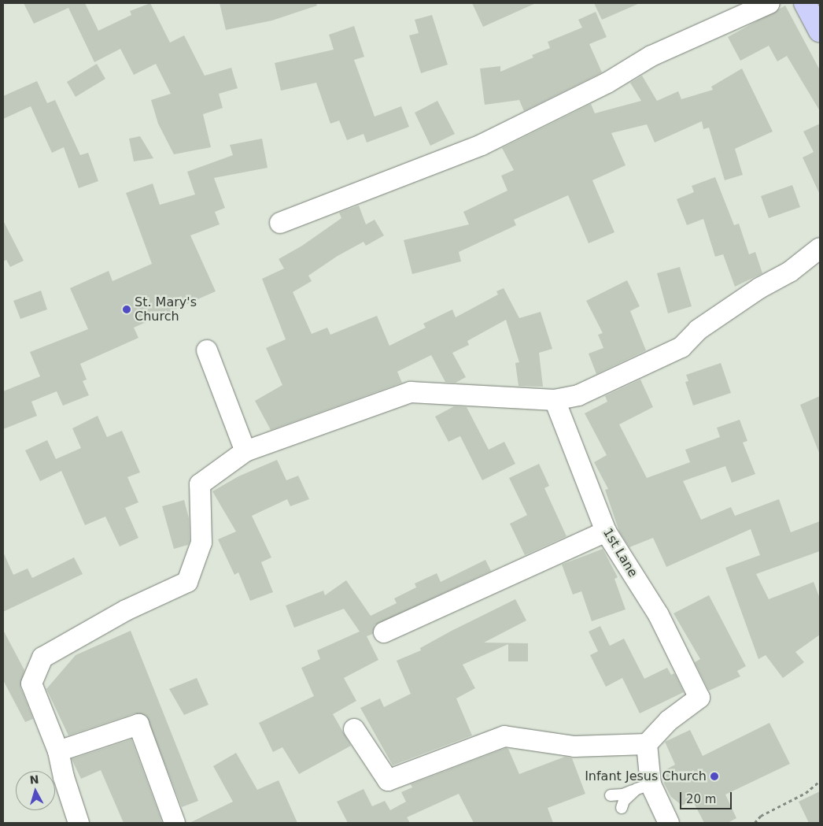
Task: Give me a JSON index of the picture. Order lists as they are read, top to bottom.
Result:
{
  "streets": {
    "street": ["1st Lane"]
  },
  "places": ["St. Mary's Church", "Infant Jesus Church"],
  "scale_bar": "20 m",
  "north": "top"
}
